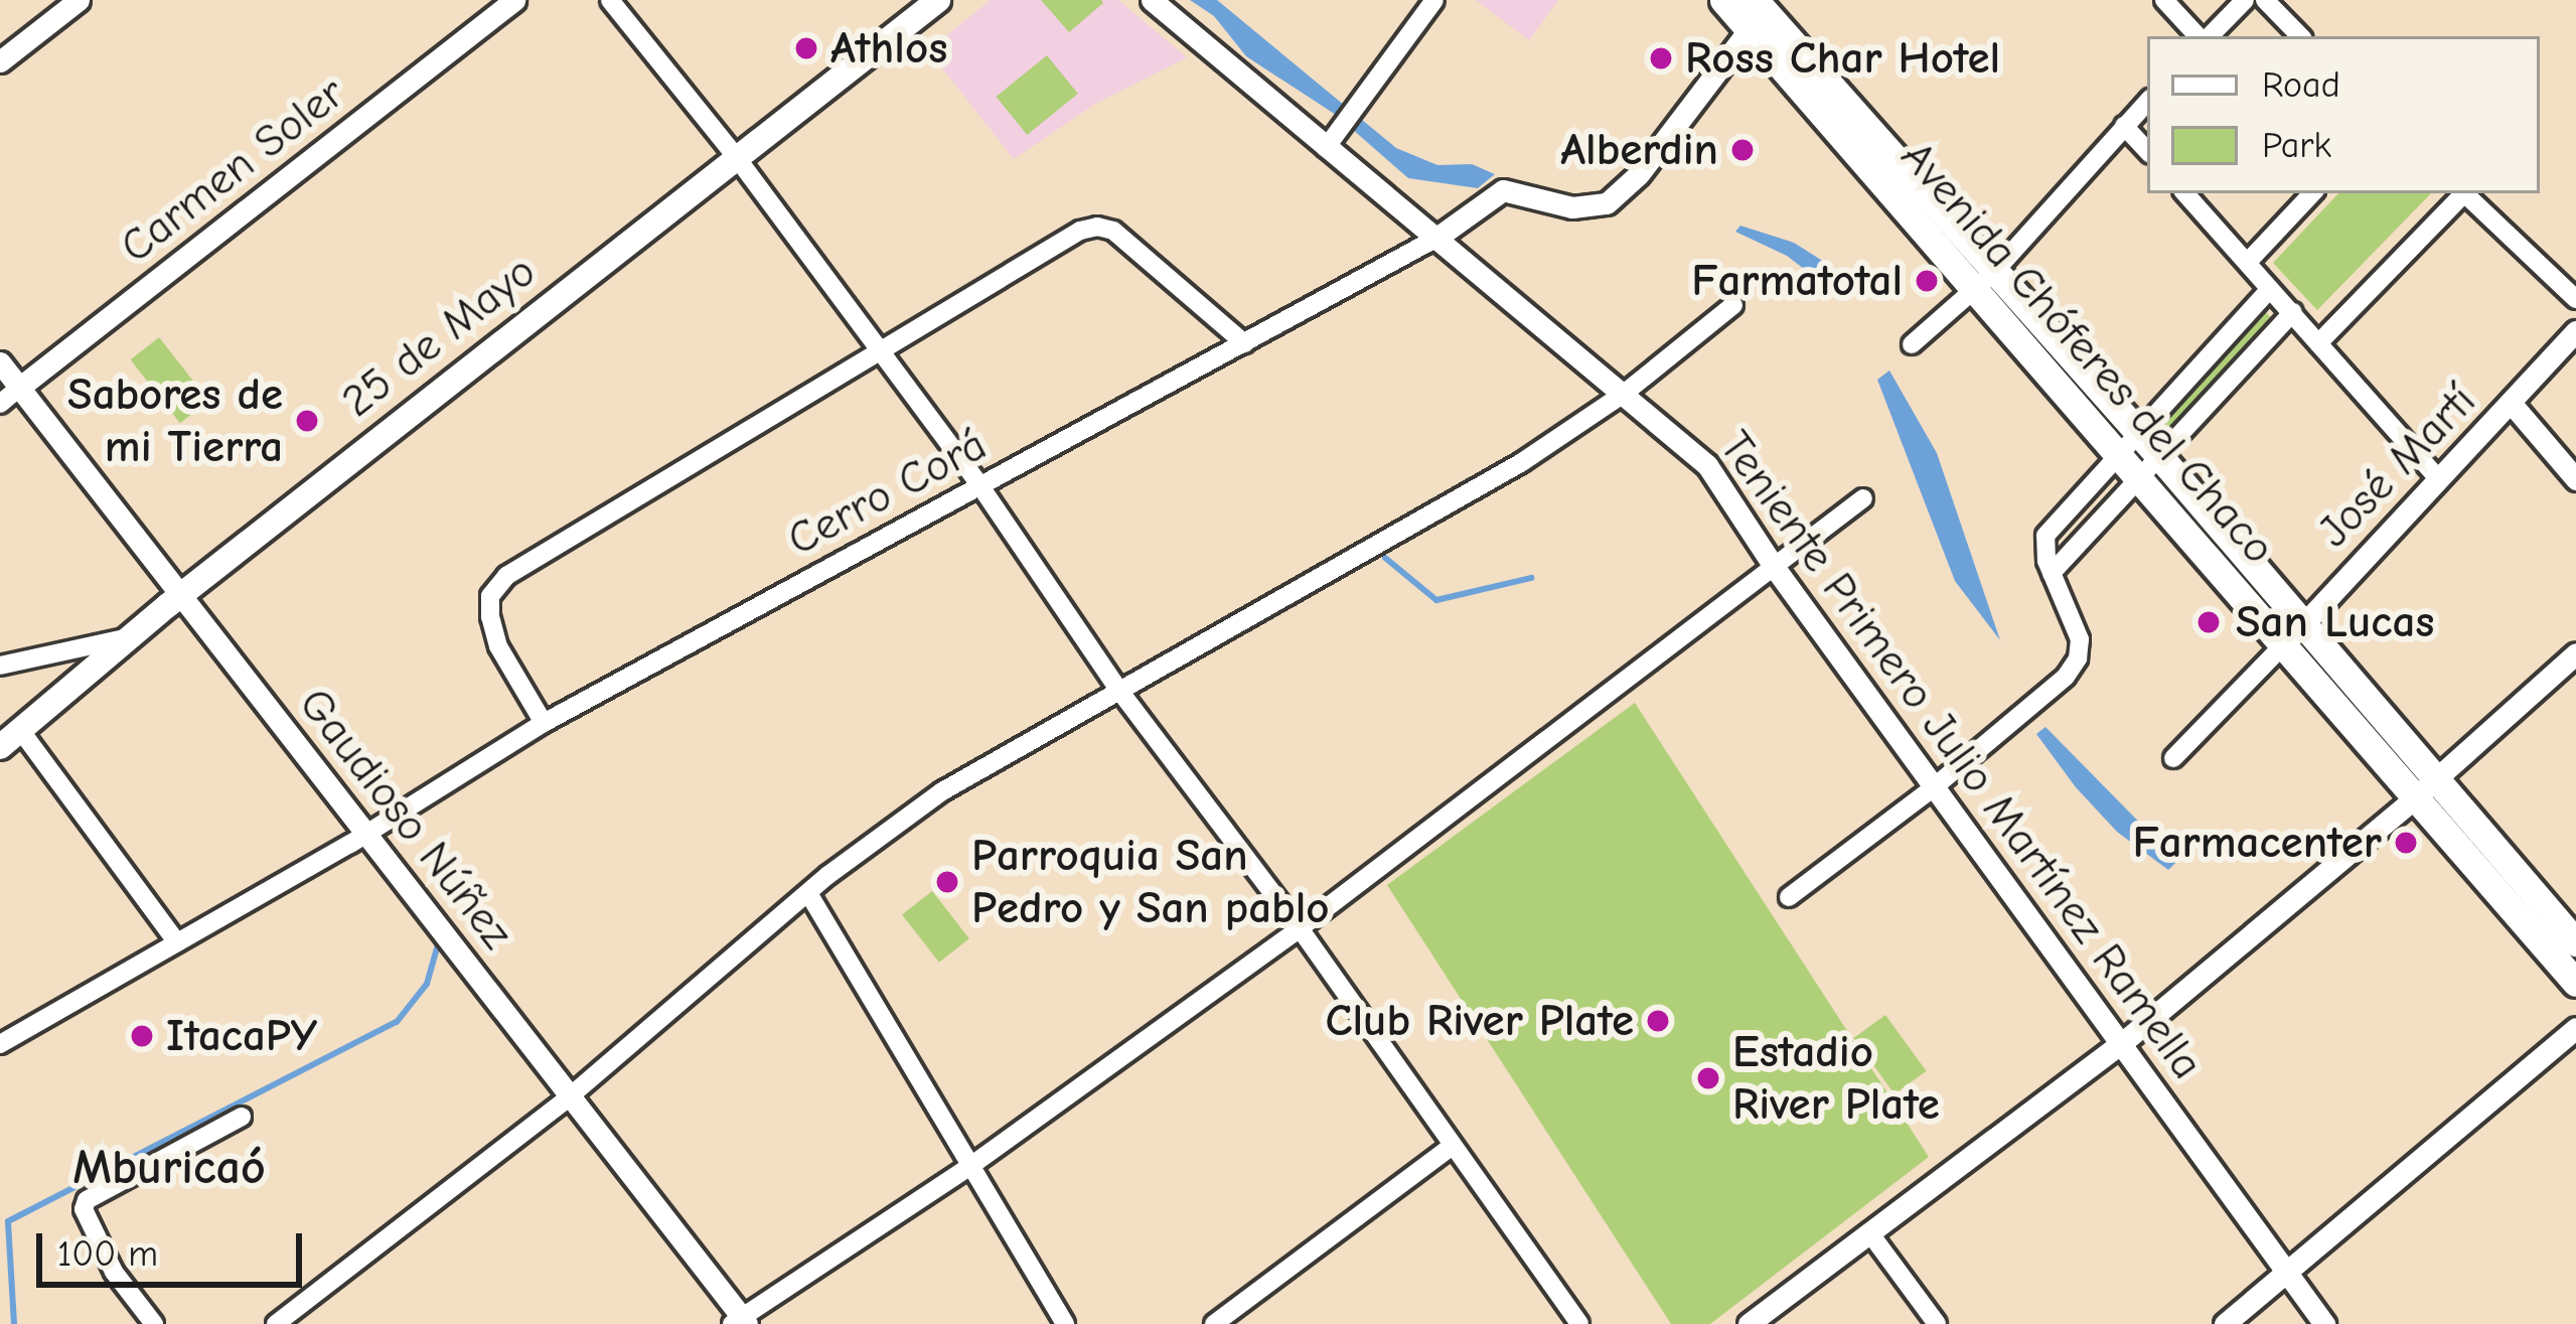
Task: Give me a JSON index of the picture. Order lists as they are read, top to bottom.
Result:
{
  "streets": {
    "main road": ["25 de Mayo", "Avenida Chóferes del Chaco"],
    "street": [
      "Carmen Soler",
      "José Martí",
      "Cerro Corá",
      "Teniente Primero Julio Martínez Ramella",
      "Gaudioso Núñez"
    ]
  },
  "crossings": [
    ["Carmen Soler", "Gaudioso Núñez"],
    ["25 de Mayo", "Gaudioso Núñez"],
    ["Avenida Chóferes del Chaco", "José Martí"],
    ["Avenida Chóferes del Chaco", "Cerro Corá"],
    ["Cerro Corá", "Teniente Primero Julio Martínez Ramella"],
    ["Cerro Corá", "Gaudioso Núñez"]
  ],
  "districts": ["Mburicaó"],
  "places": [
    "Athlos",
    "Ross Char Hotel",
    "Alberdin",
    "Farmatotal",
    "Sabores de mi Tierra",
    "San Lucas",
    "Farmacenter",
    "Parroquia San Pedro y San pablo",
    "Club River Plate",
    "ItacaPY",
    "Estadio River Plate"
  ],
  "legend": ["Road", "Park"],
  "scale_bar": "100 m"
}
